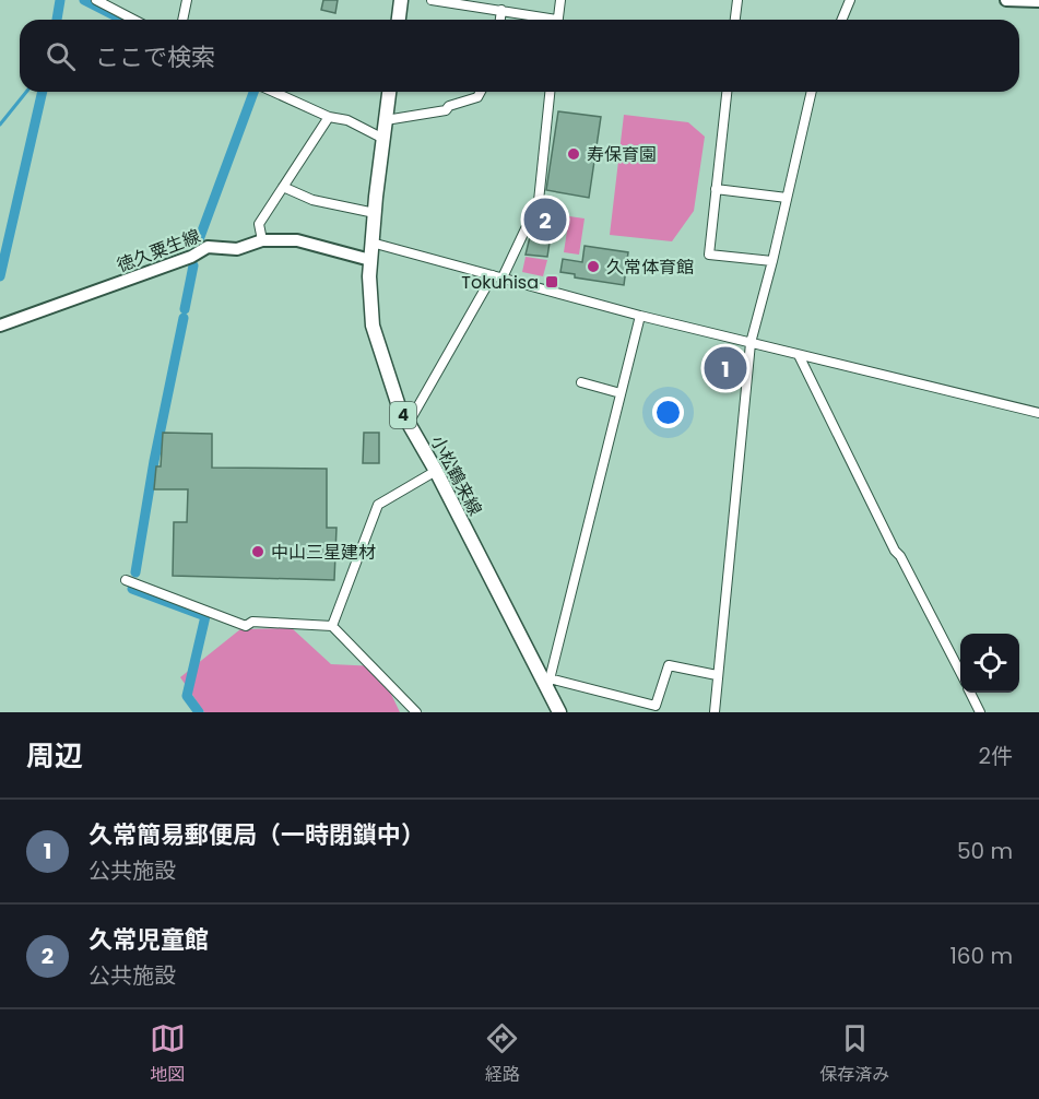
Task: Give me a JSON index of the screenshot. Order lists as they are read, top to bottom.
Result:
{
  "streets": {
    "main road": ["徳久粟生線", "4", "小松鶴来線"]
  },
  "crossings": [
    ["徳久粟生線", "小松鶴来線"]
  ],
  "places": {
    "other": ["寿保育園", "久常体育館", "中山三星建材"],
    "transit": ["Tokuhisa"]
  },
  "page": {
    "search": "ここで検索",
    "pins": ["2", "1"],
    "heading": ["周辺", "2件"],
    "list": [
      {
        "mark": "1",
        "name": "久常簡易郵便局（一時閉鎖中）",
        "note": "公共施設",
        "value": "50 m"
      },
      {
        "mark": "2",
        "name": "久常児童館",
        "note": "公共施設",
        "value": "160 m"
      }
    ],
    "nav": ["地図", "経路", "保存済み"]
  }
}
